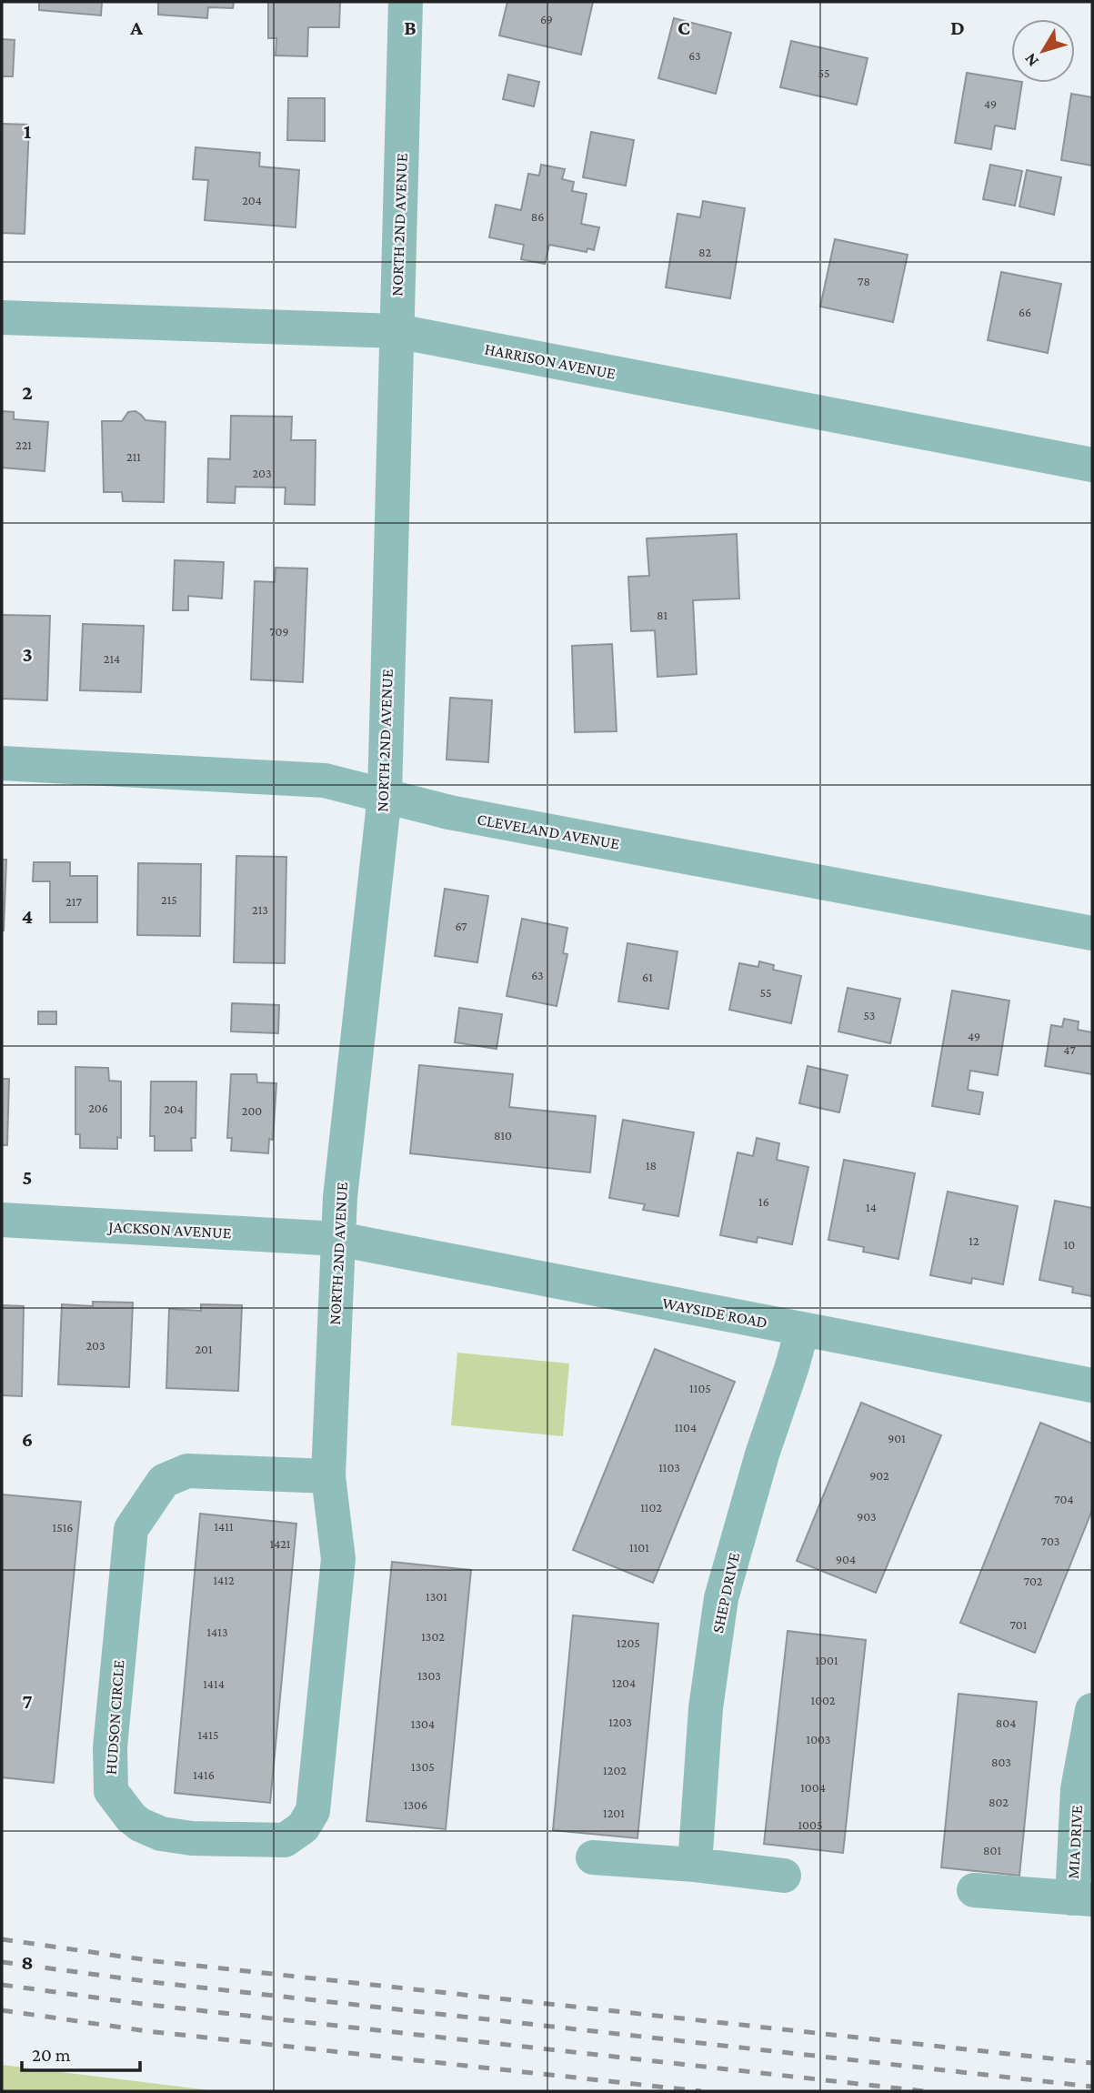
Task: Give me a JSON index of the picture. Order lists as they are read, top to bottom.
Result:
{
  "streets": {
    "street": [
      "NORTH 2ND AVENUE",
      "HARRISON AVENUE",
      "CLEVELAND AVENUE",
      "JACKSON AVENUE",
      "WAYSIDE ROAD",
      "SHEP DRIVE",
      "HUDSON CIRCLE",
      "MIA DRIVE"
    ]
  },
  "crossings": [
    ["NORTH 2ND AVENUE", "HARRISON AVENUE"],
    ["NORTH 2ND AVENUE", "CLEVELAND AVENUE"],
    ["NORTH 2ND AVENUE", "JACKSON AVENUE"],
    ["NORTH 2ND AVENUE", "WAYSIDE ROAD"],
    ["NORTH 2ND AVENUE", "HUDSON CIRCLE"],
    ["JACKSON AVENUE", "WAYSIDE ROAD"],
    ["WAYSIDE ROAD", "SHEP DRIVE"]
  ],
  "house_numbers": [
    "69",
    "63",
    "55",
    "49",
    "204",
    "86",
    "82",
    "78",
    "66",
    "221",
    "211",
    "203",
    "81",
    "709",
    "214",
    "215",
    "217",
    "213",
    "67",
    "63",
    "61",
    "55",
    "53",
    "49",
    "47",
    "206",
    "204",
    "200",
    "810",
    "18",
    "16",
    "14",
    "12",
    "10",
    "203",
    "201",
    "1105",
    "1104",
    "901",
    "1103",
    "902",
    "704",
    "1102",
    "903",
    "1411",
    "1516",
    "703",
    "1421",
    "1101",
    "904",
    "1412",
    "702",
    "1301",
    "701",
    "1413",
    "1302",
    "1205",
    "1001",
    "1303",
    "1204",
    "1414",
    "1002",
    "1203",
    "804",
    "1304",
    "1415",
    "1003",
    "803",
    "1305",
    "1202",
    "1416",
    "1004",
    "802",
    "1306",
    "1201",
    "1005",
    "801"
  ],
  "scale_bar": "20 m",
  "north": "bottom left",
  "grid": {
    "columns": [
      "A",
      "B",
      "C",
      "D"
    ],
    "rows": [
      "1",
      "2",
      "3",
      "4",
      "5",
      "6",
      "7",
      "8"
    ]
  }
}
